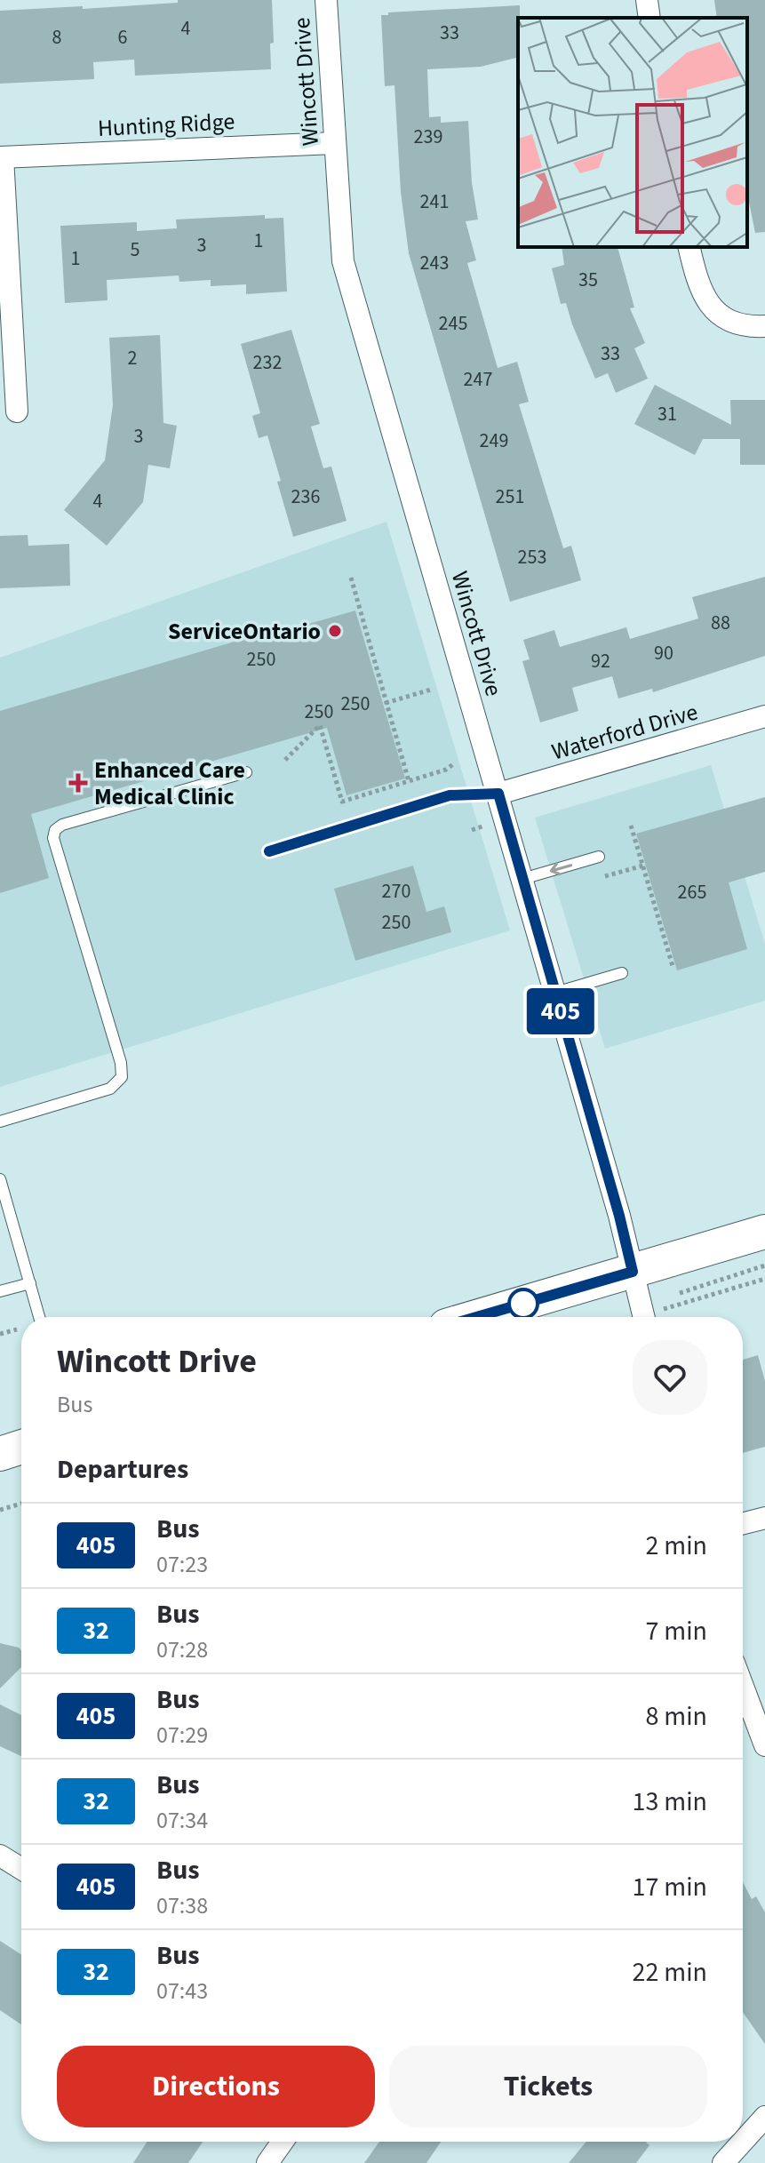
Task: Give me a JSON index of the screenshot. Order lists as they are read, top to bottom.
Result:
{
  "streets": {
    "street": ["Wincott Drive", "Hunting Ridge", "Waterford Drive"]
  },
  "crossings": [
    ["Wincott Drive", "Hunting Ridge"],
    ["Wincott Drive", "Waterford Drive"]
  ],
  "places": {
    "other": ["ServiceOntario"],
    "health": ["Enhanced Care Medical Clinic"]
  },
  "lines": ["bus line 405"],
  "house_numbers": [
    "4",
    "33",
    "8",
    "6",
    "239",
    "241",
    "1",
    "3",
    "5",
    "1",
    "243",
    "35",
    "245",
    "33",
    "2",
    "232",
    "247",
    "31",
    "3",
    "249",
    "236",
    "251",
    "4",
    "253",
    "88",
    "90",
    "250",
    "92",
    "250",
    "250",
    "270",
    "265",
    "250"
  ],
  "page": {
    "on_map": "405",
    "heading": [
      ["Wincott Drive", "Bus"],
      "Departures"
    ],
    "list": [
      {
        "mark": "405",
        "name": "Bus",
        "note": "07:23",
        "value": "2 min"
      },
      {
        "mark": "32",
        "name": "Bus",
        "note": "07:28",
        "value": "7 min"
      },
      {
        "mark": "405",
        "name": "Bus",
        "note": "07:29",
        "value": "8 min"
      },
      {
        "mark": "32",
        "name": "Bus",
        "note": "07:34",
        "value": "13 min"
      },
      {
        "mark": "405",
        "name": "Bus",
        "note": "07:38",
        "value": "17 min"
      },
      {
        "mark": "32",
        "name": "Bus",
        "note": "07:43",
        "value": "22 min"
      }
    ],
    "buttons": ["Directions", "Tickets"]
  }
}
